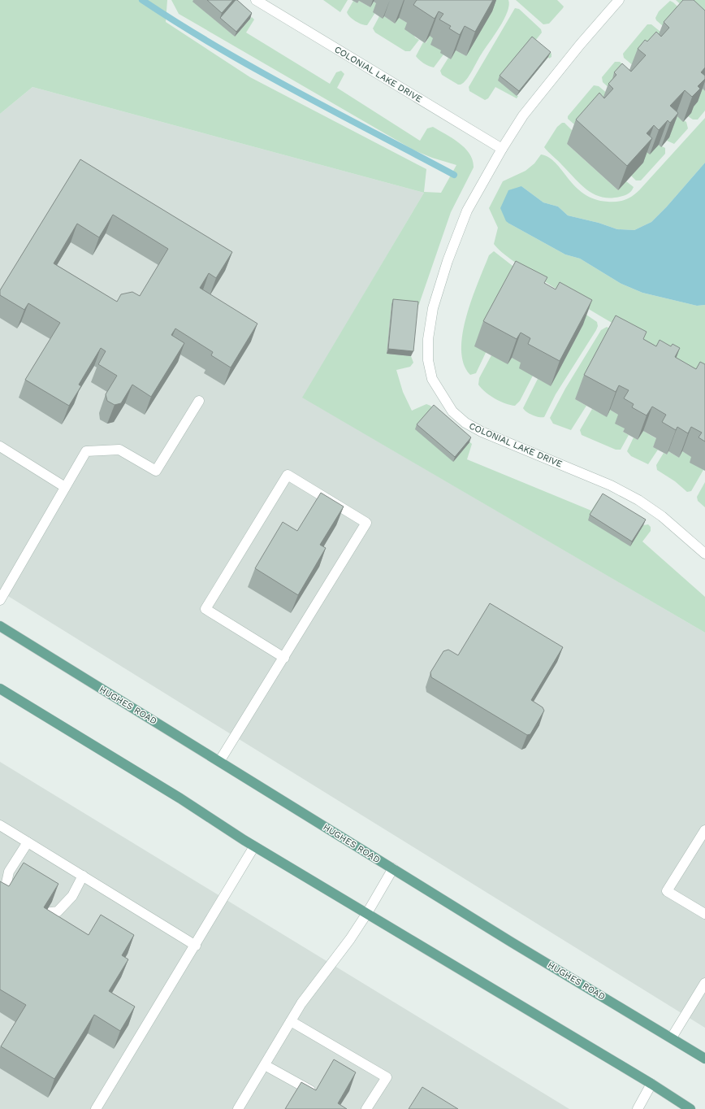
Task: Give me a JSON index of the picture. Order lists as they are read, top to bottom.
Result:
{
  "streets": {
    "main road": ["HUGHES ROAD"],
    "street": ["COLONIAL LAKE DRIVE"]
  }
}
